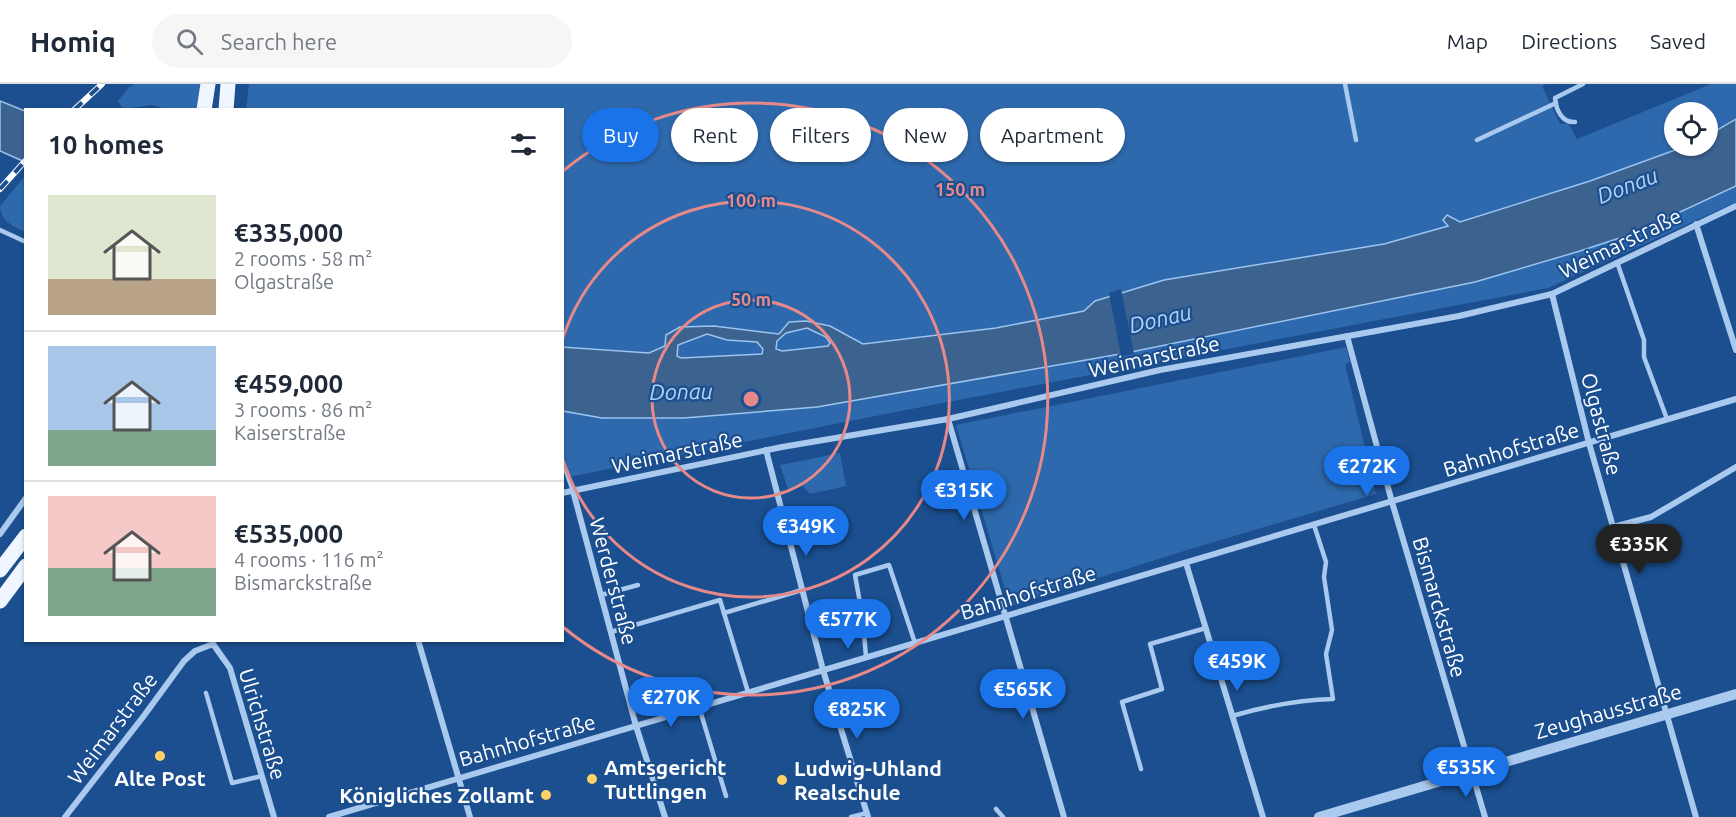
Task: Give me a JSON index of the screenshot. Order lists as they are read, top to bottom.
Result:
{
  "streets": {
    "street": [
      "Weimarstraße",
      "Olgastraße",
      "Bahnhofstraße",
      "Werderstraße",
      "Bismarckstraße",
      "Zeughausstraße",
      "Ulrichstraße"
    ]
  },
  "crossings": [
    ["Weimarstraße", "Olgastraße"],
    ["Weimarstraße", "Werderstraße"],
    ["Weimarstraße", "Bismarckstraße"],
    ["Weimarstraße", "Ulrichstraße"],
    ["Olgastraße", "Bahnhofstraße"],
    ["Olgastraße", "Zeughausstraße"],
    ["Bahnhofstraße", "Werderstraße"],
    ["Bahnhofstraße", "Bismarckstraße"],
    ["Bismarckstraße", "Zeughausstraße"]
  ],
  "water": ["Donau"],
  "places": [
    "Alte Post",
    "Amtsgericht Tuttlingen",
    "Ludwig-Uhland Realschule",
    "Königliches Zollamt"
  ],
  "page": {
    "header": "Homiq",
    "search": "Search here",
    "nav": ["Map", "Directions", "Saved"],
    "chip": [
      "Buy",
      "Rent",
      "Filters",
      "New",
      "Apartment"
    ],
    "heading": "10 homes",
    "list": [
      {
        "name": "€335,000",
        "note": "2 rooms · 58 m² · Olgastraße"
      },
      {
        "name": "€459,000",
        "note": "3 rooms · 86 m² · Kaiserstraße"
      },
      {
        "name": "€535,000",
        "note": "4 rooms · 116 m² · Bismarckstraße"
      }
    ],
    "price": [
      "€272K",
      "€315K",
      "€349K",
      "€335K",
      "€577K",
      "€459K",
      "€565K",
      "€270K",
      "€825K",
      "€535K"
    ]
  },
  "rings": ["150 m", "100 m", "50 m"]
}
